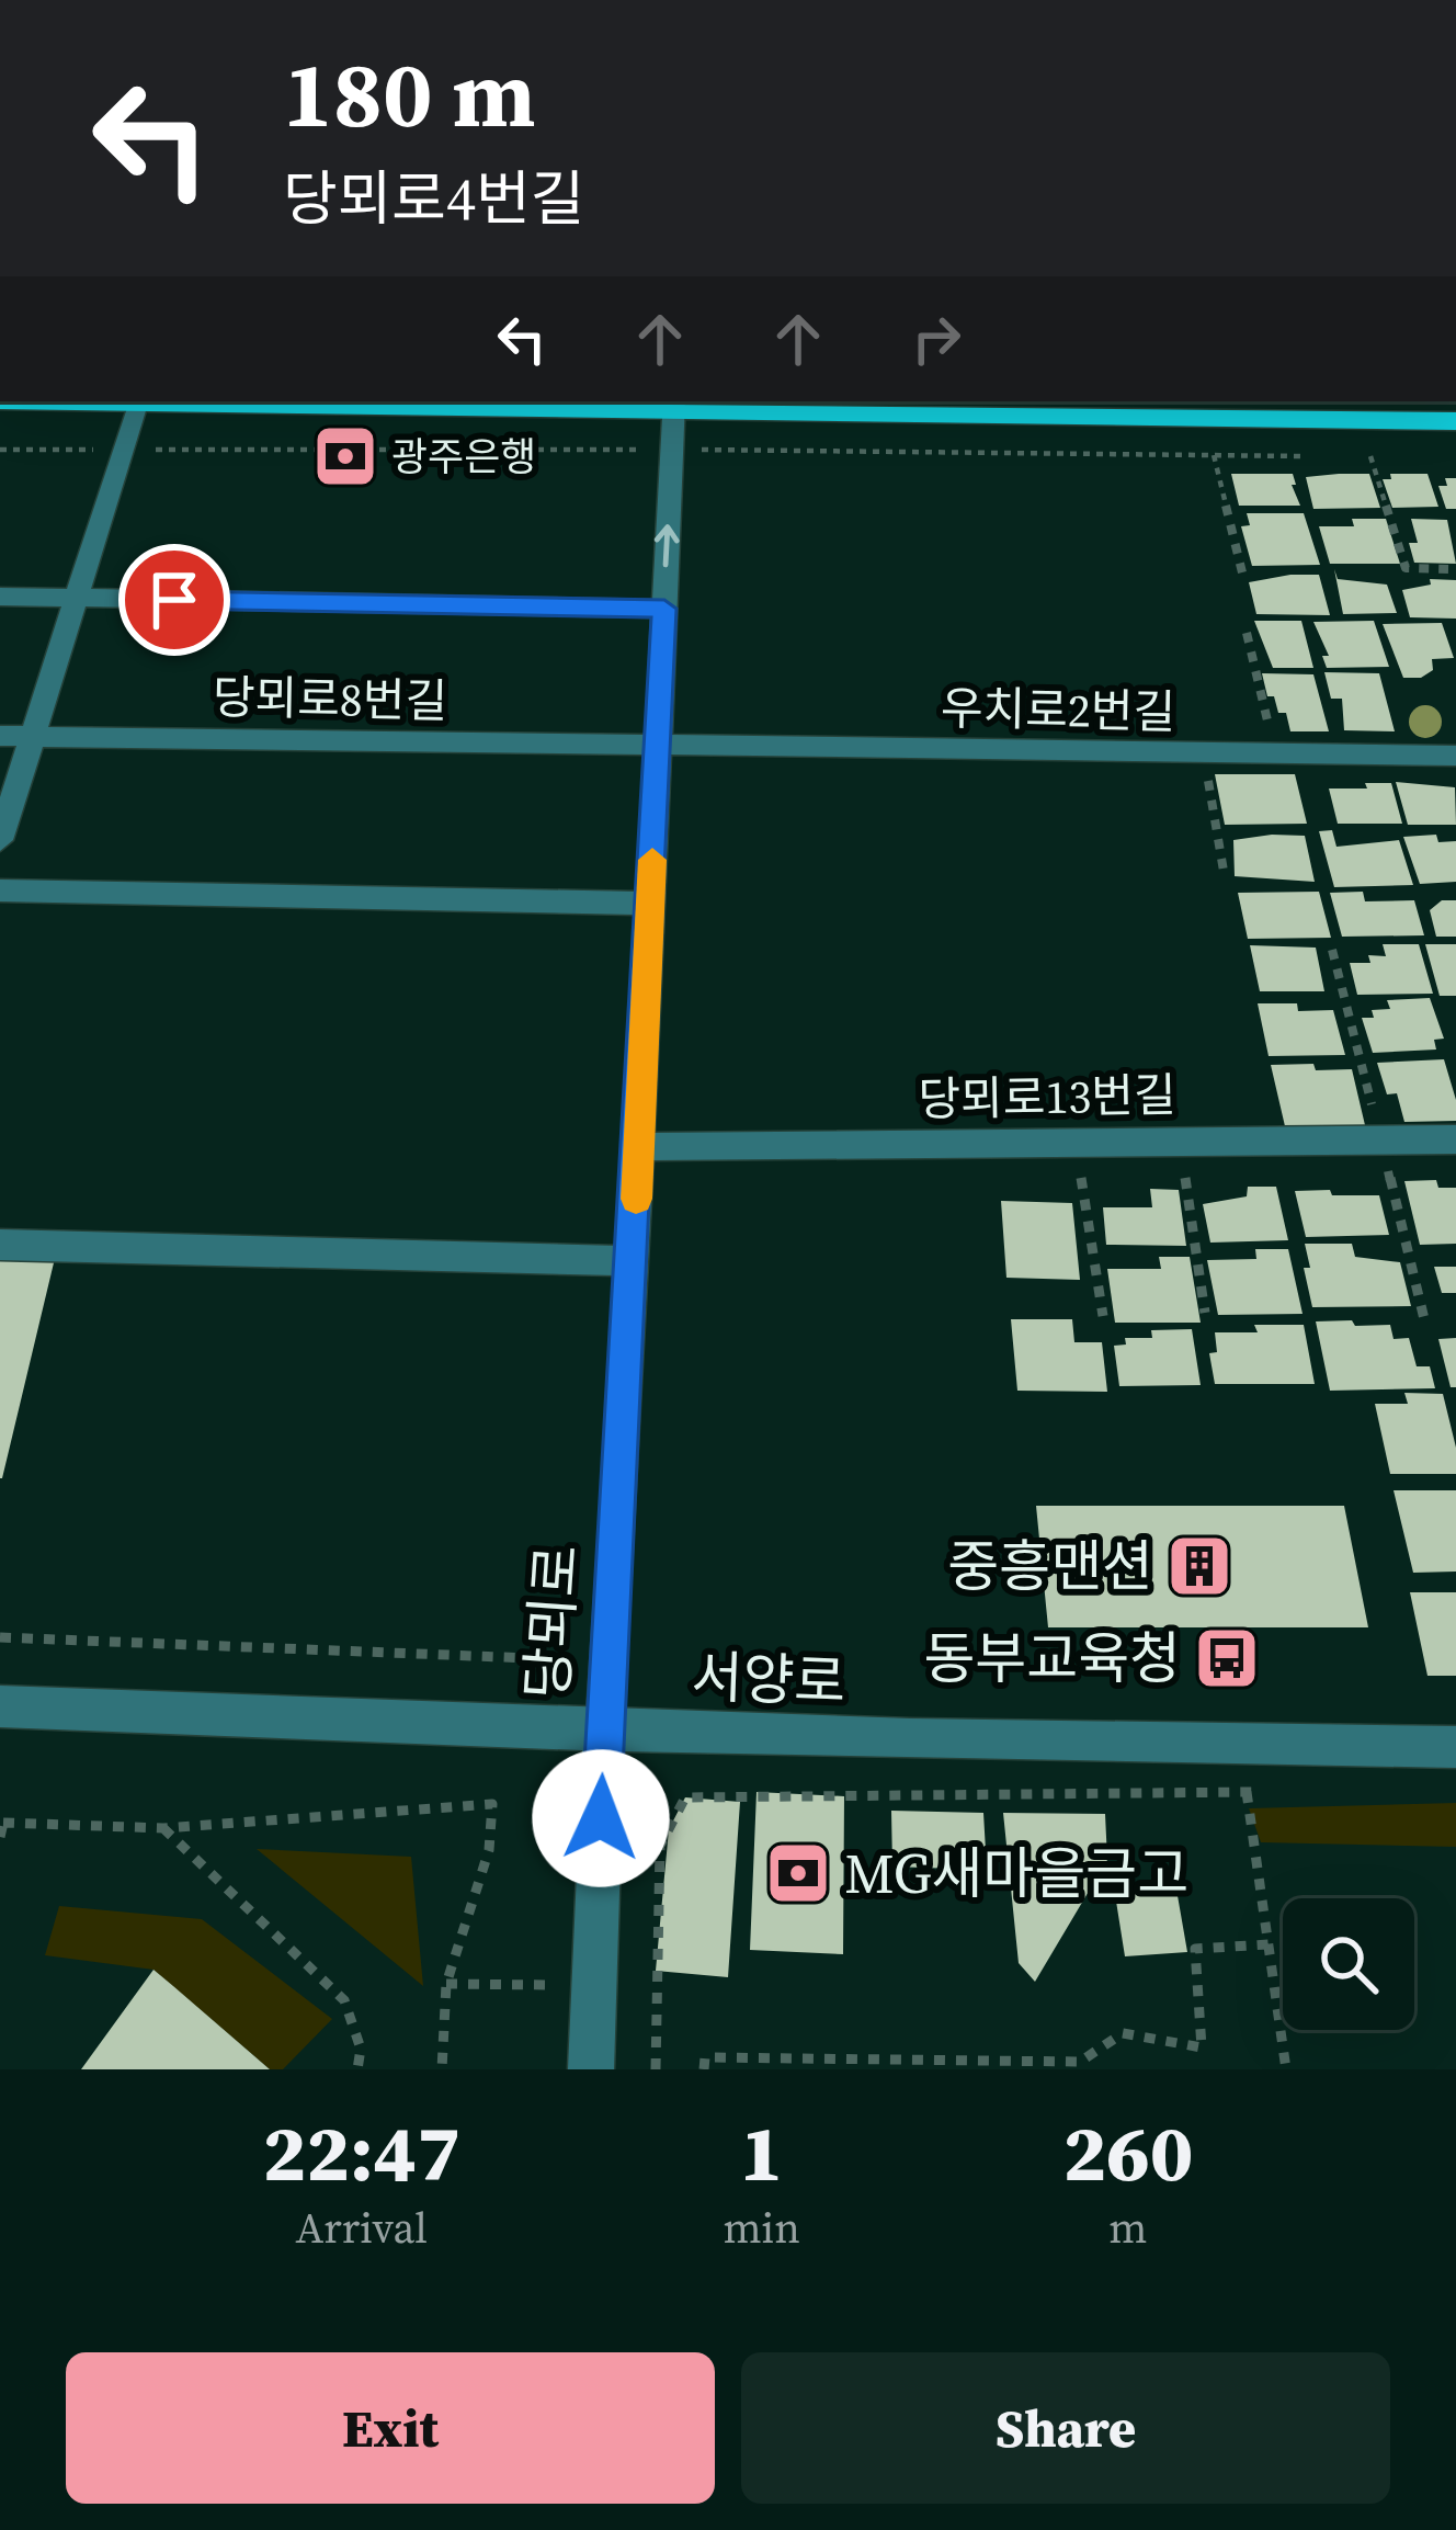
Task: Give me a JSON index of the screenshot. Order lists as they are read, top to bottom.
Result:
{
  "streets": {
    "street": ["당뫼로", "서양로"],
    "lane": ["당뫼로8번길", "우치로2번길", "당뫼로13번길"]
  },
  "crossings": [
    ["당뫼로8번길", "우치로2번길"],
    ["당뫼로8번길", "당뫼로"],
    ["우치로2번길", "당뫼로"],
    ["당뫼로13번길", "당뫼로"],
    ["당뫼로", "서양로"]
  ],
  "places": {
    "bank": ["광주은행", "MG새마을금고"],
    "building": ["중흥맨션"],
    "bus stop": ["동부교육청"]
  },
  "page": {
    "turn": ["180 m", "당뫼로4번길"],
    "eta": [
      "22:47",
      "Arrival",
      "1",
      "min",
      "260",
      "m"
    ],
    "buttons": ["Exit", "Share"]
  }
}
